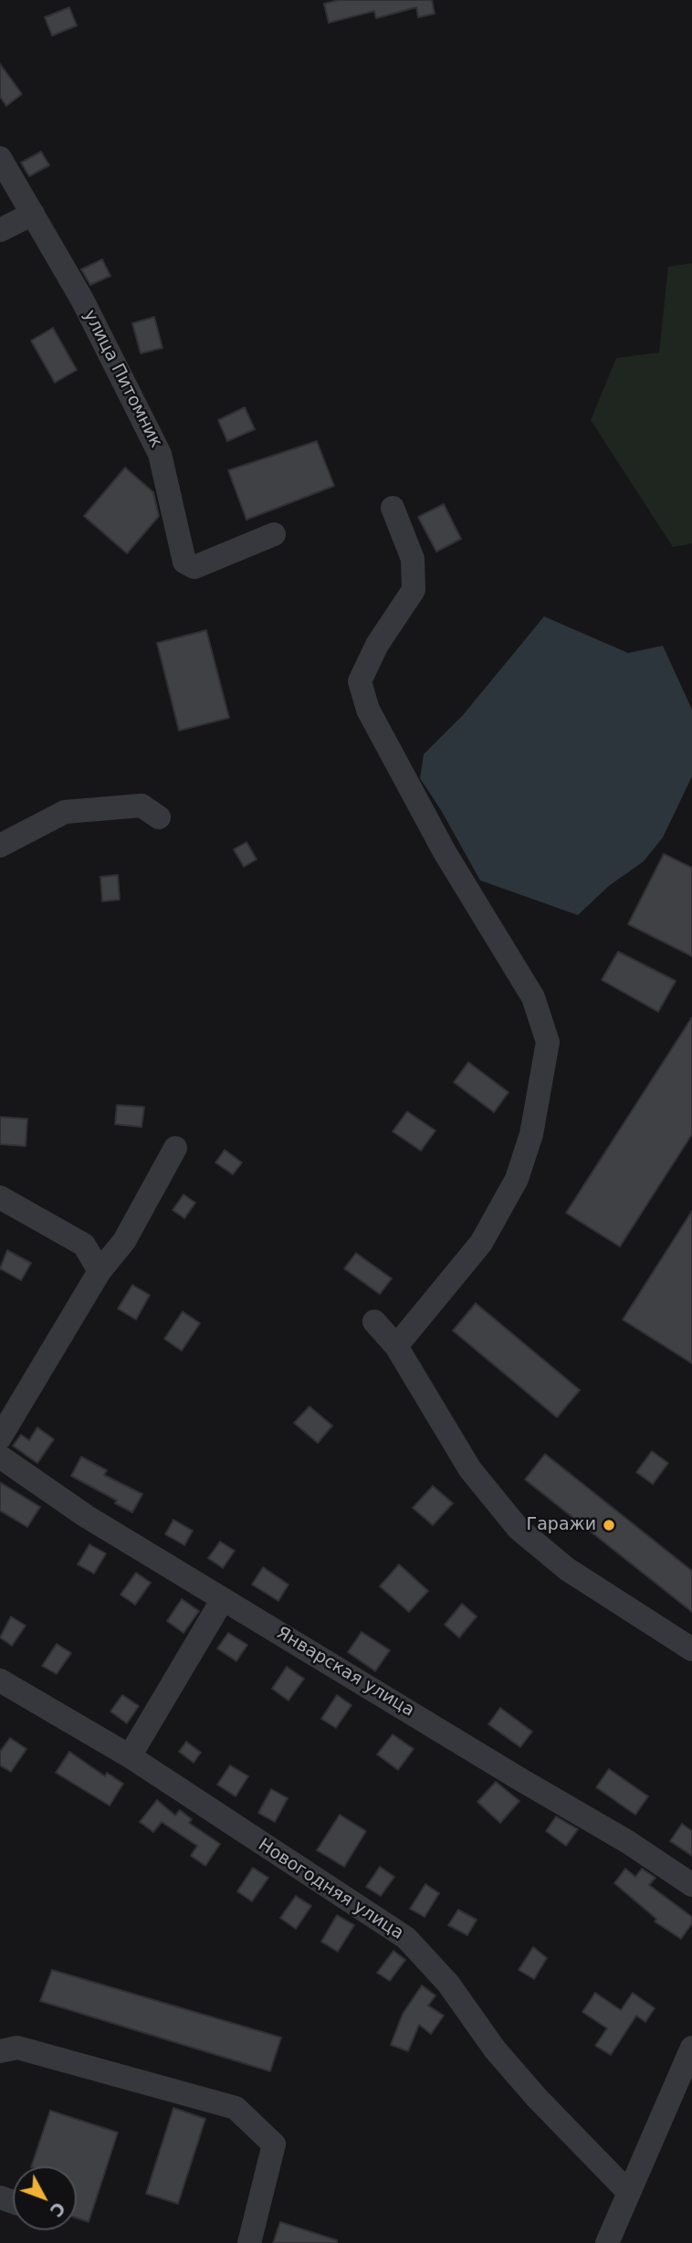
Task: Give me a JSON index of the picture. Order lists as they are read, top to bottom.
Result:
{
  "streets": {
    "street": ["улица Питомник", "Январская улица", "Новогодняя улица"]
  },
  "places": ["Гаражи"],
  "north": "bottom right"
}
